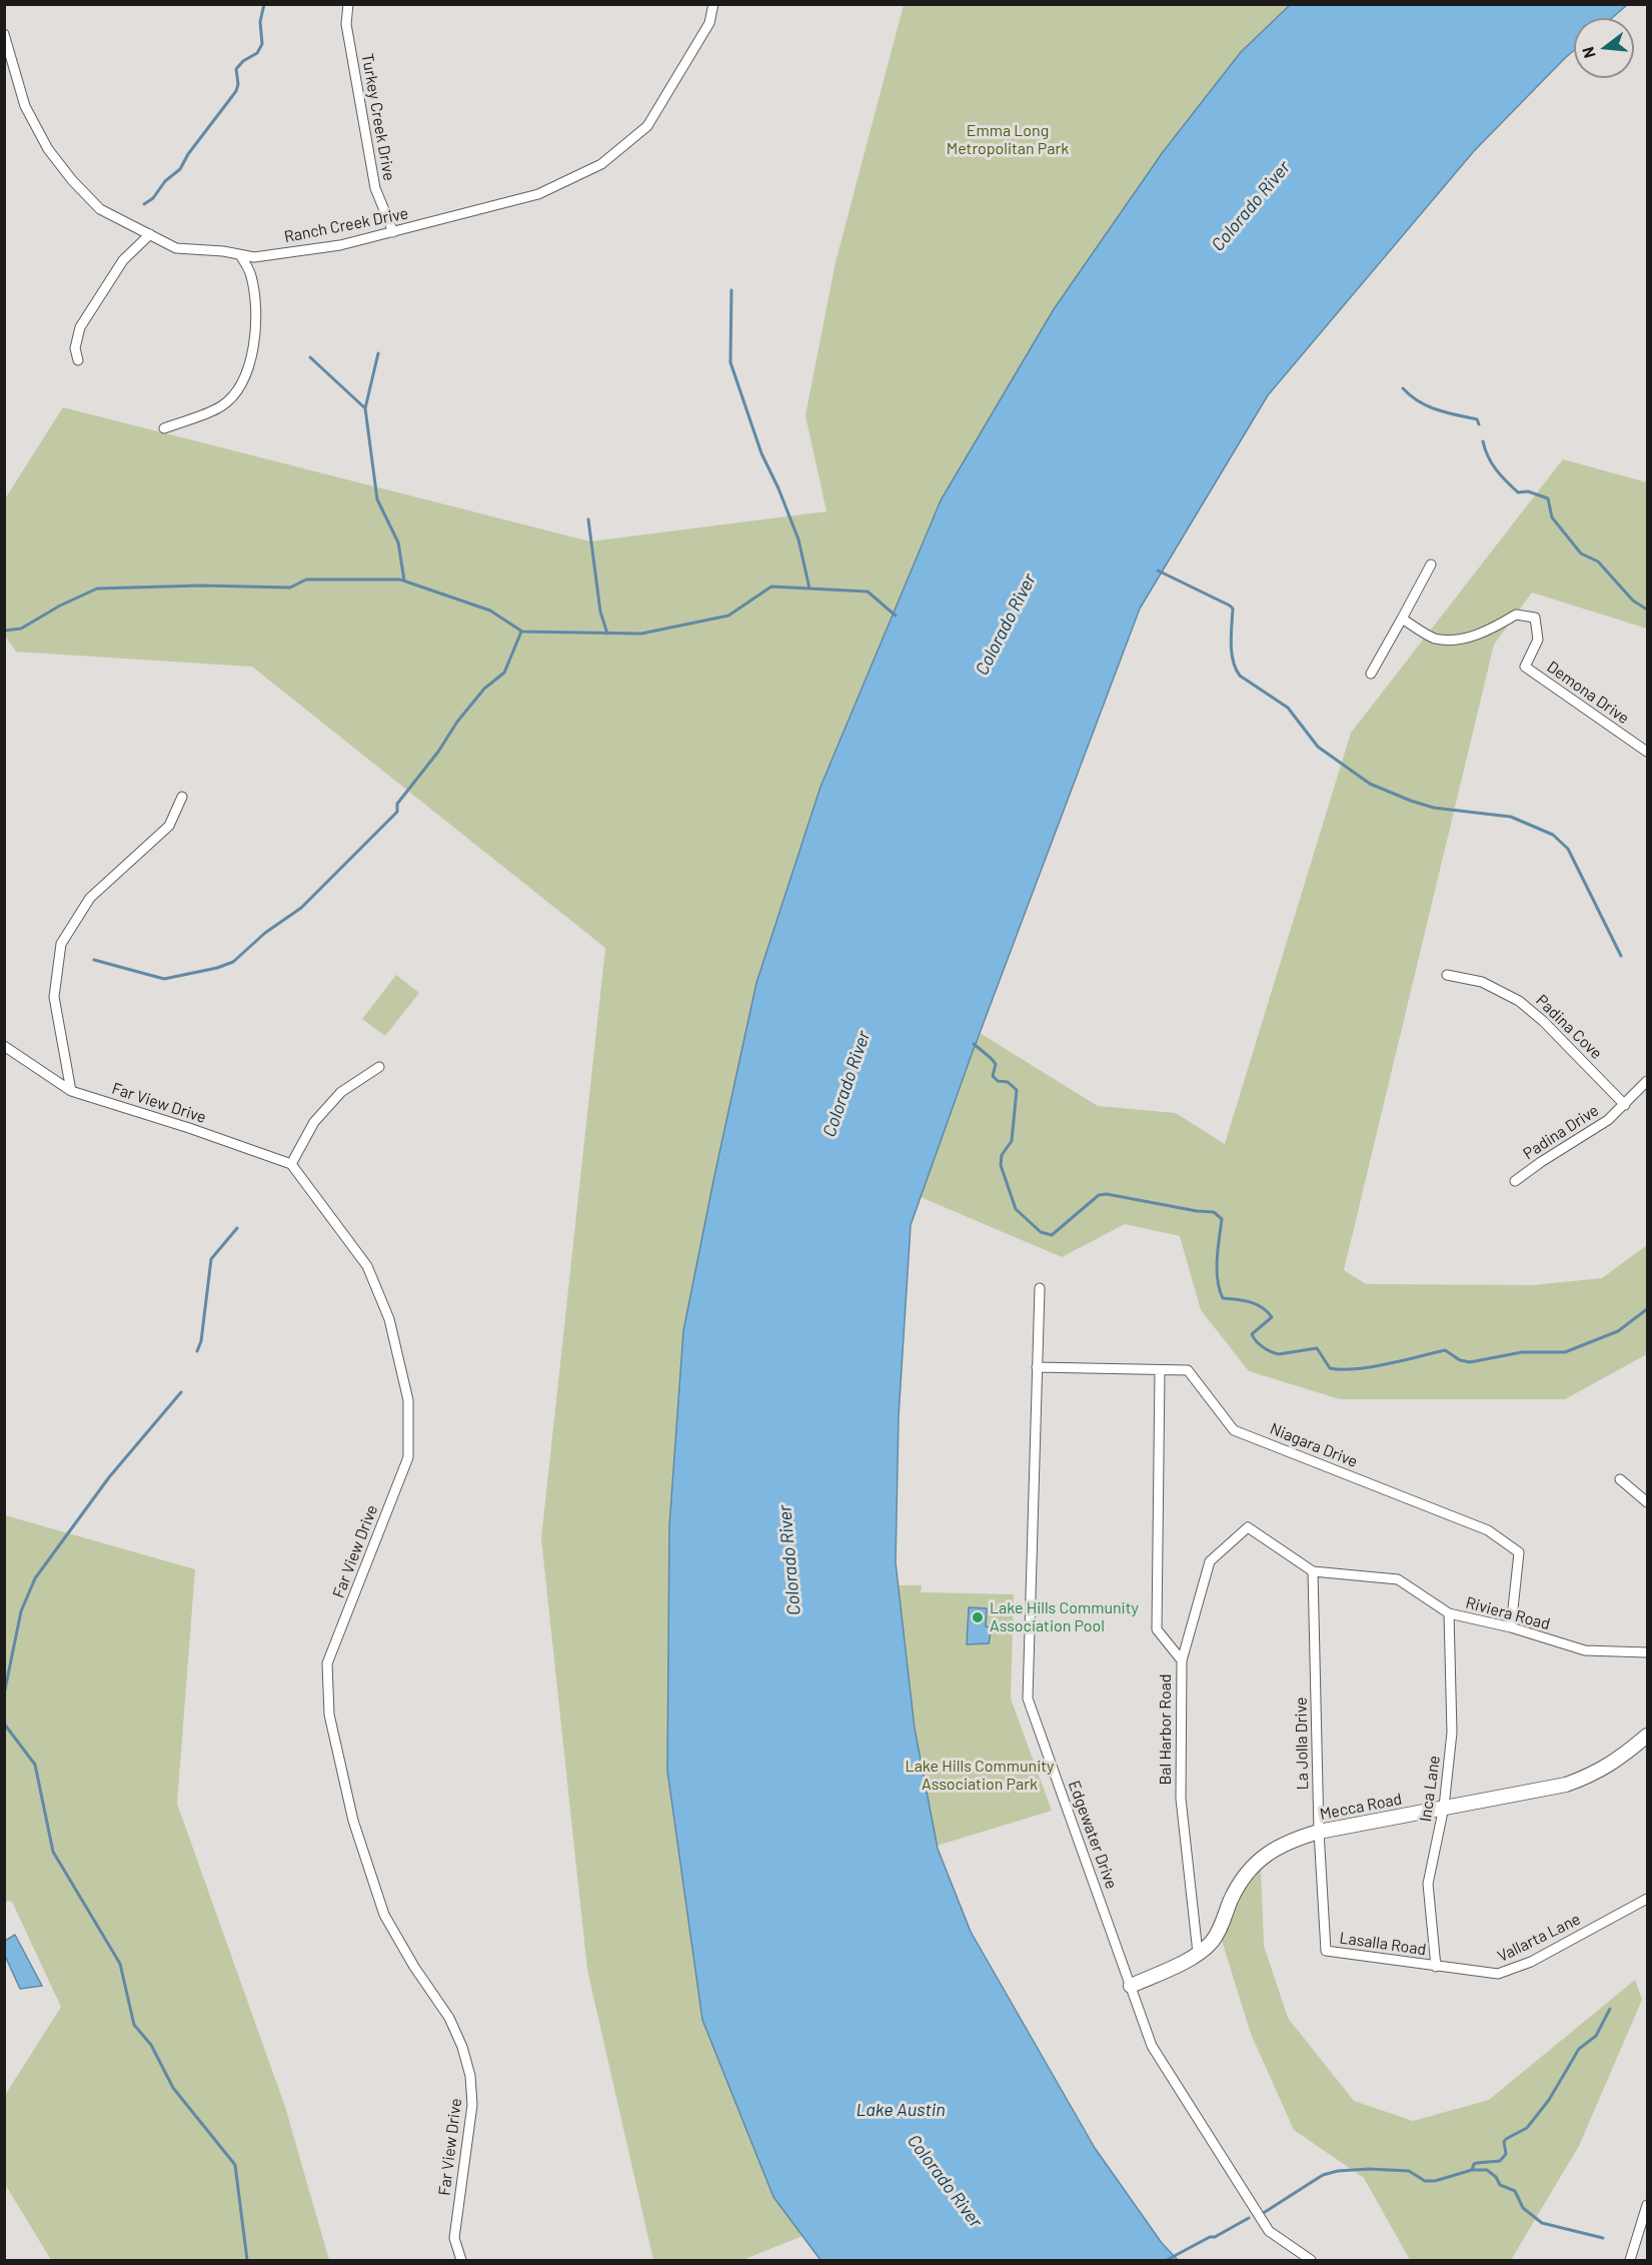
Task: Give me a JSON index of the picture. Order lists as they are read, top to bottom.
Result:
{
  "streets": {
    "street": [
      "Turkey Creek Drive",
      "Ranch Creek Drive",
      "Demona Drive",
      "Padina Cove",
      "Far View Drive",
      "Padina Drive",
      "Niagara Drive",
      "Riviera Road",
      "Bal Harbor Road",
      "La Jolla Drive",
      "Inca Lane",
      "Mecca Road",
      "Edgewater Drive",
      "Vallarta Lane",
      "Lasalla Road"
    ]
  },
  "crossings": [
    ["Turkey Creek Drive", "Ranch Creek Drive"],
    ["Padina Cove", "Padina Drive"],
    ["Niagara Drive", "Riviera Road"],
    ["Niagara Drive", "Bal Harbor Road"],
    ["Niagara Drive", "Edgewater Drive"],
    ["Riviera Road", "Bal Harbor Road"],
    ["Riviera Road", "La Jolla Drive"],
    ["Riviera Road", "Inca Lane"],
    ["Bal Harbor Road", "Mecca Road"],
    ["La Jolla Drive", "Mecca Road"],
    ["La Jolla Drive", "Lasalla Road"],
    ["Inca Lane", "Mecca Road"],
    ["Inca Lane", "Vallarta Lane"],
    ["Inca Lane", "Lasalla Road"],
    ["Mecca Road", "Edgewater Drive"],
    ["Vallarta Lane", "Lasalla Road"]
  ],
  "water": ["Colorado River", "Lake Austin"],
  "parks": ["Emma Long Metropolitan Park", "Lake Hills Community Association Park"],
  "places": ["Lake Hills Community Association Pool"],
  "north": "left"
}
